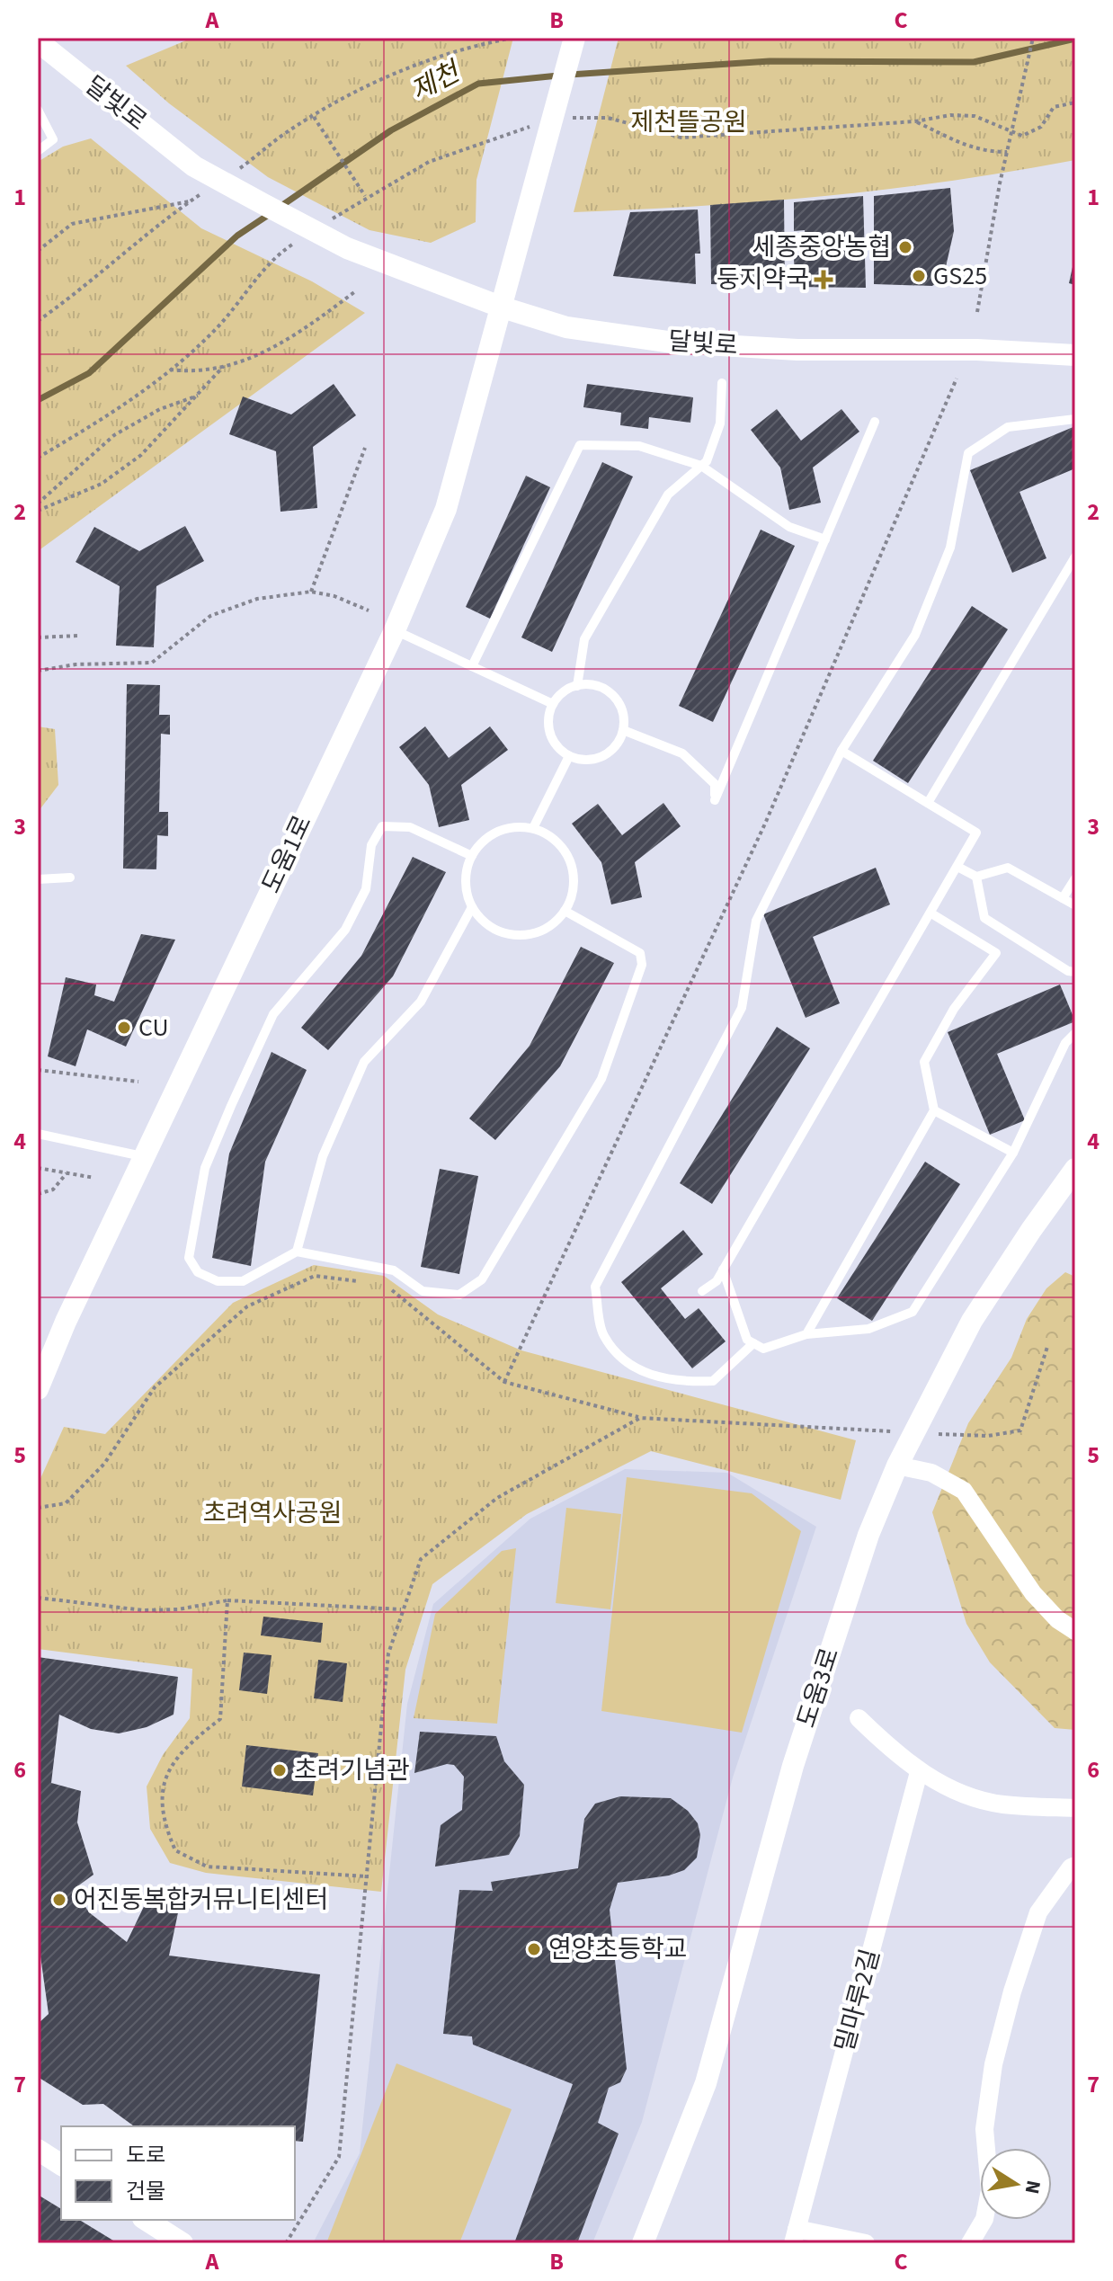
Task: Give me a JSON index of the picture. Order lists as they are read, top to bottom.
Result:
{
  "streets": {
    "street": [
      "달빛로",
      "도움1로",
      "도움3로",
      "밀마루2길"
    ]
  },
  "crossings": [
    ["달빛로", "도움1로"]
  ],
  "water": ["제천"],
  "parks": ["제천뜰공원", "초려역사공원"],
  "places": {
    "other": [
      "세종중앙농협",
      "GS25",
      "CU",
      "초려기념관",
      "어진동복합커뮤니티센터",
      "연양초등학교"
    ],
    "health": ["둥지약국"]
  },
  "legend": ["도로", "건물"],
  "north": "right",
  "grid": {
    "columns": ["A", "B", "C"],
    "rows": [
      "1",
      "2",
      "3",
      "4",
      "5",
      "6",
      "7"
    ]
  }
}
